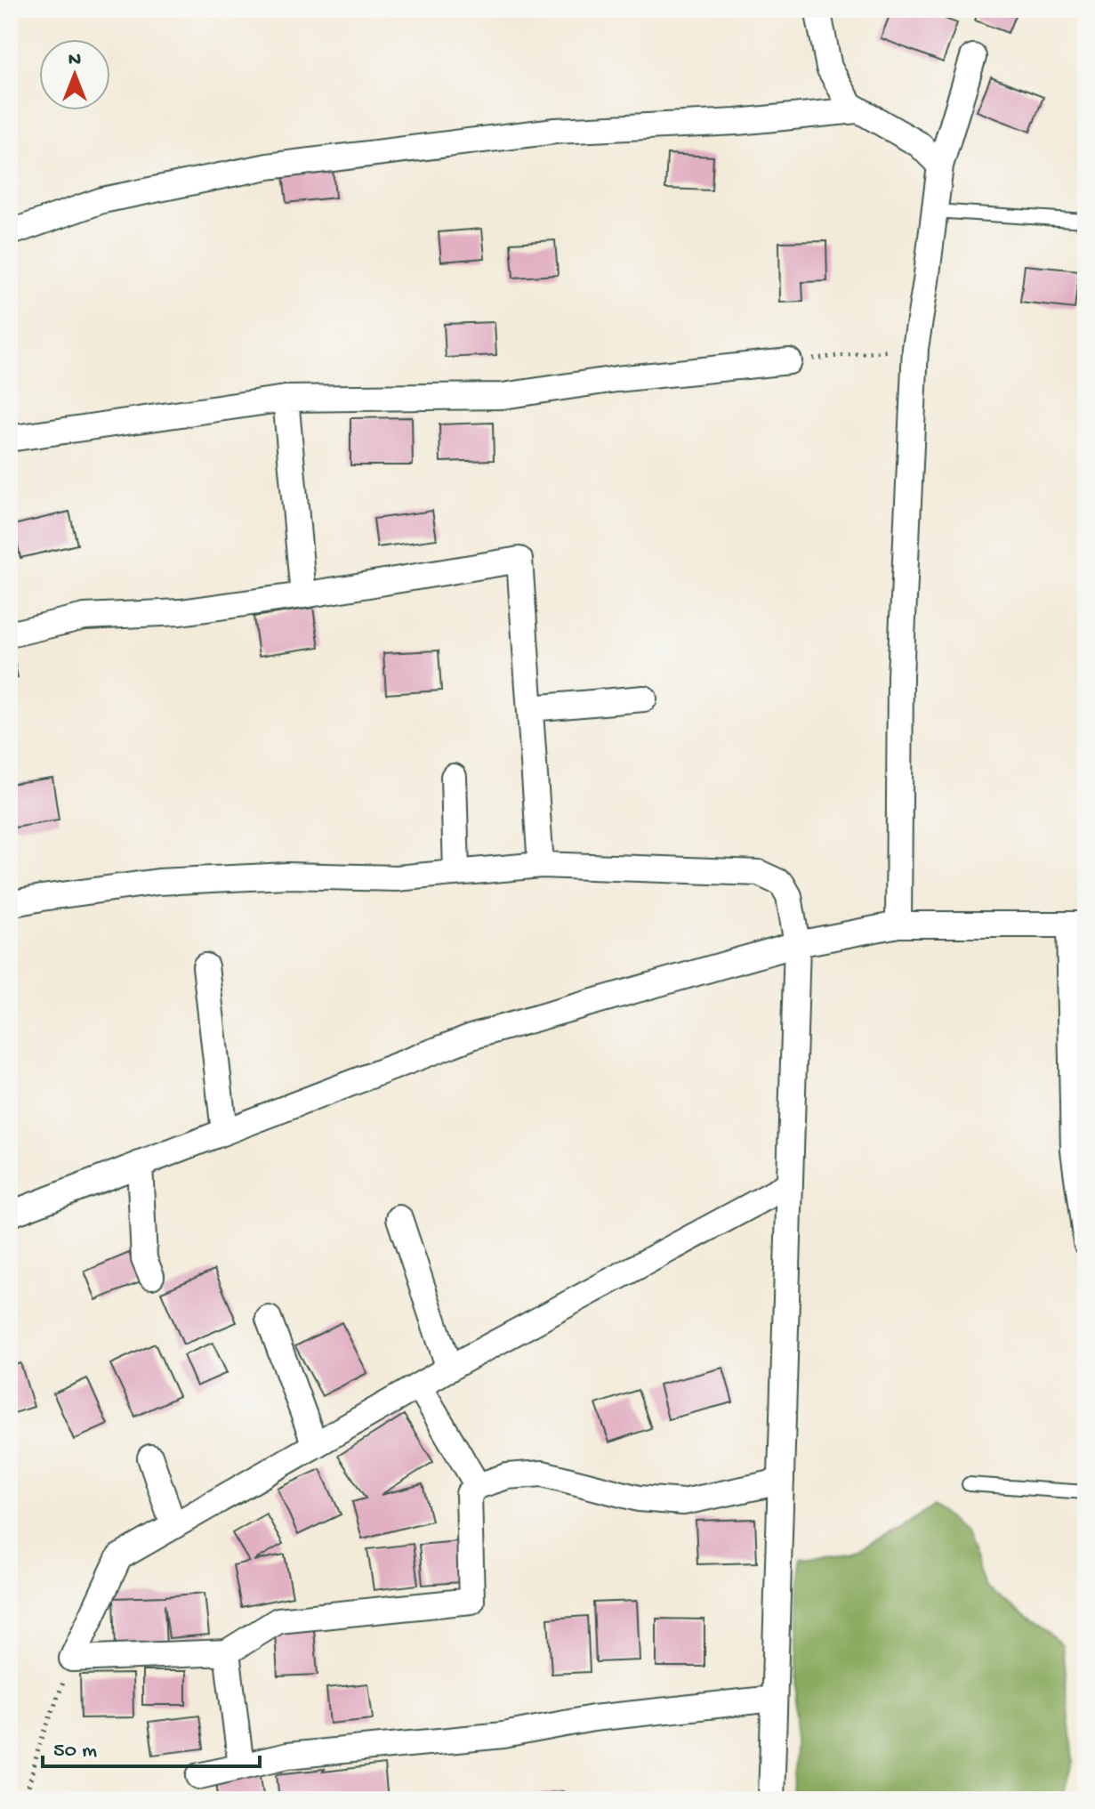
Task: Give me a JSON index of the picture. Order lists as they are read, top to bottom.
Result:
{
  "scale_bar": "50 m",
  "north": "top"
}
